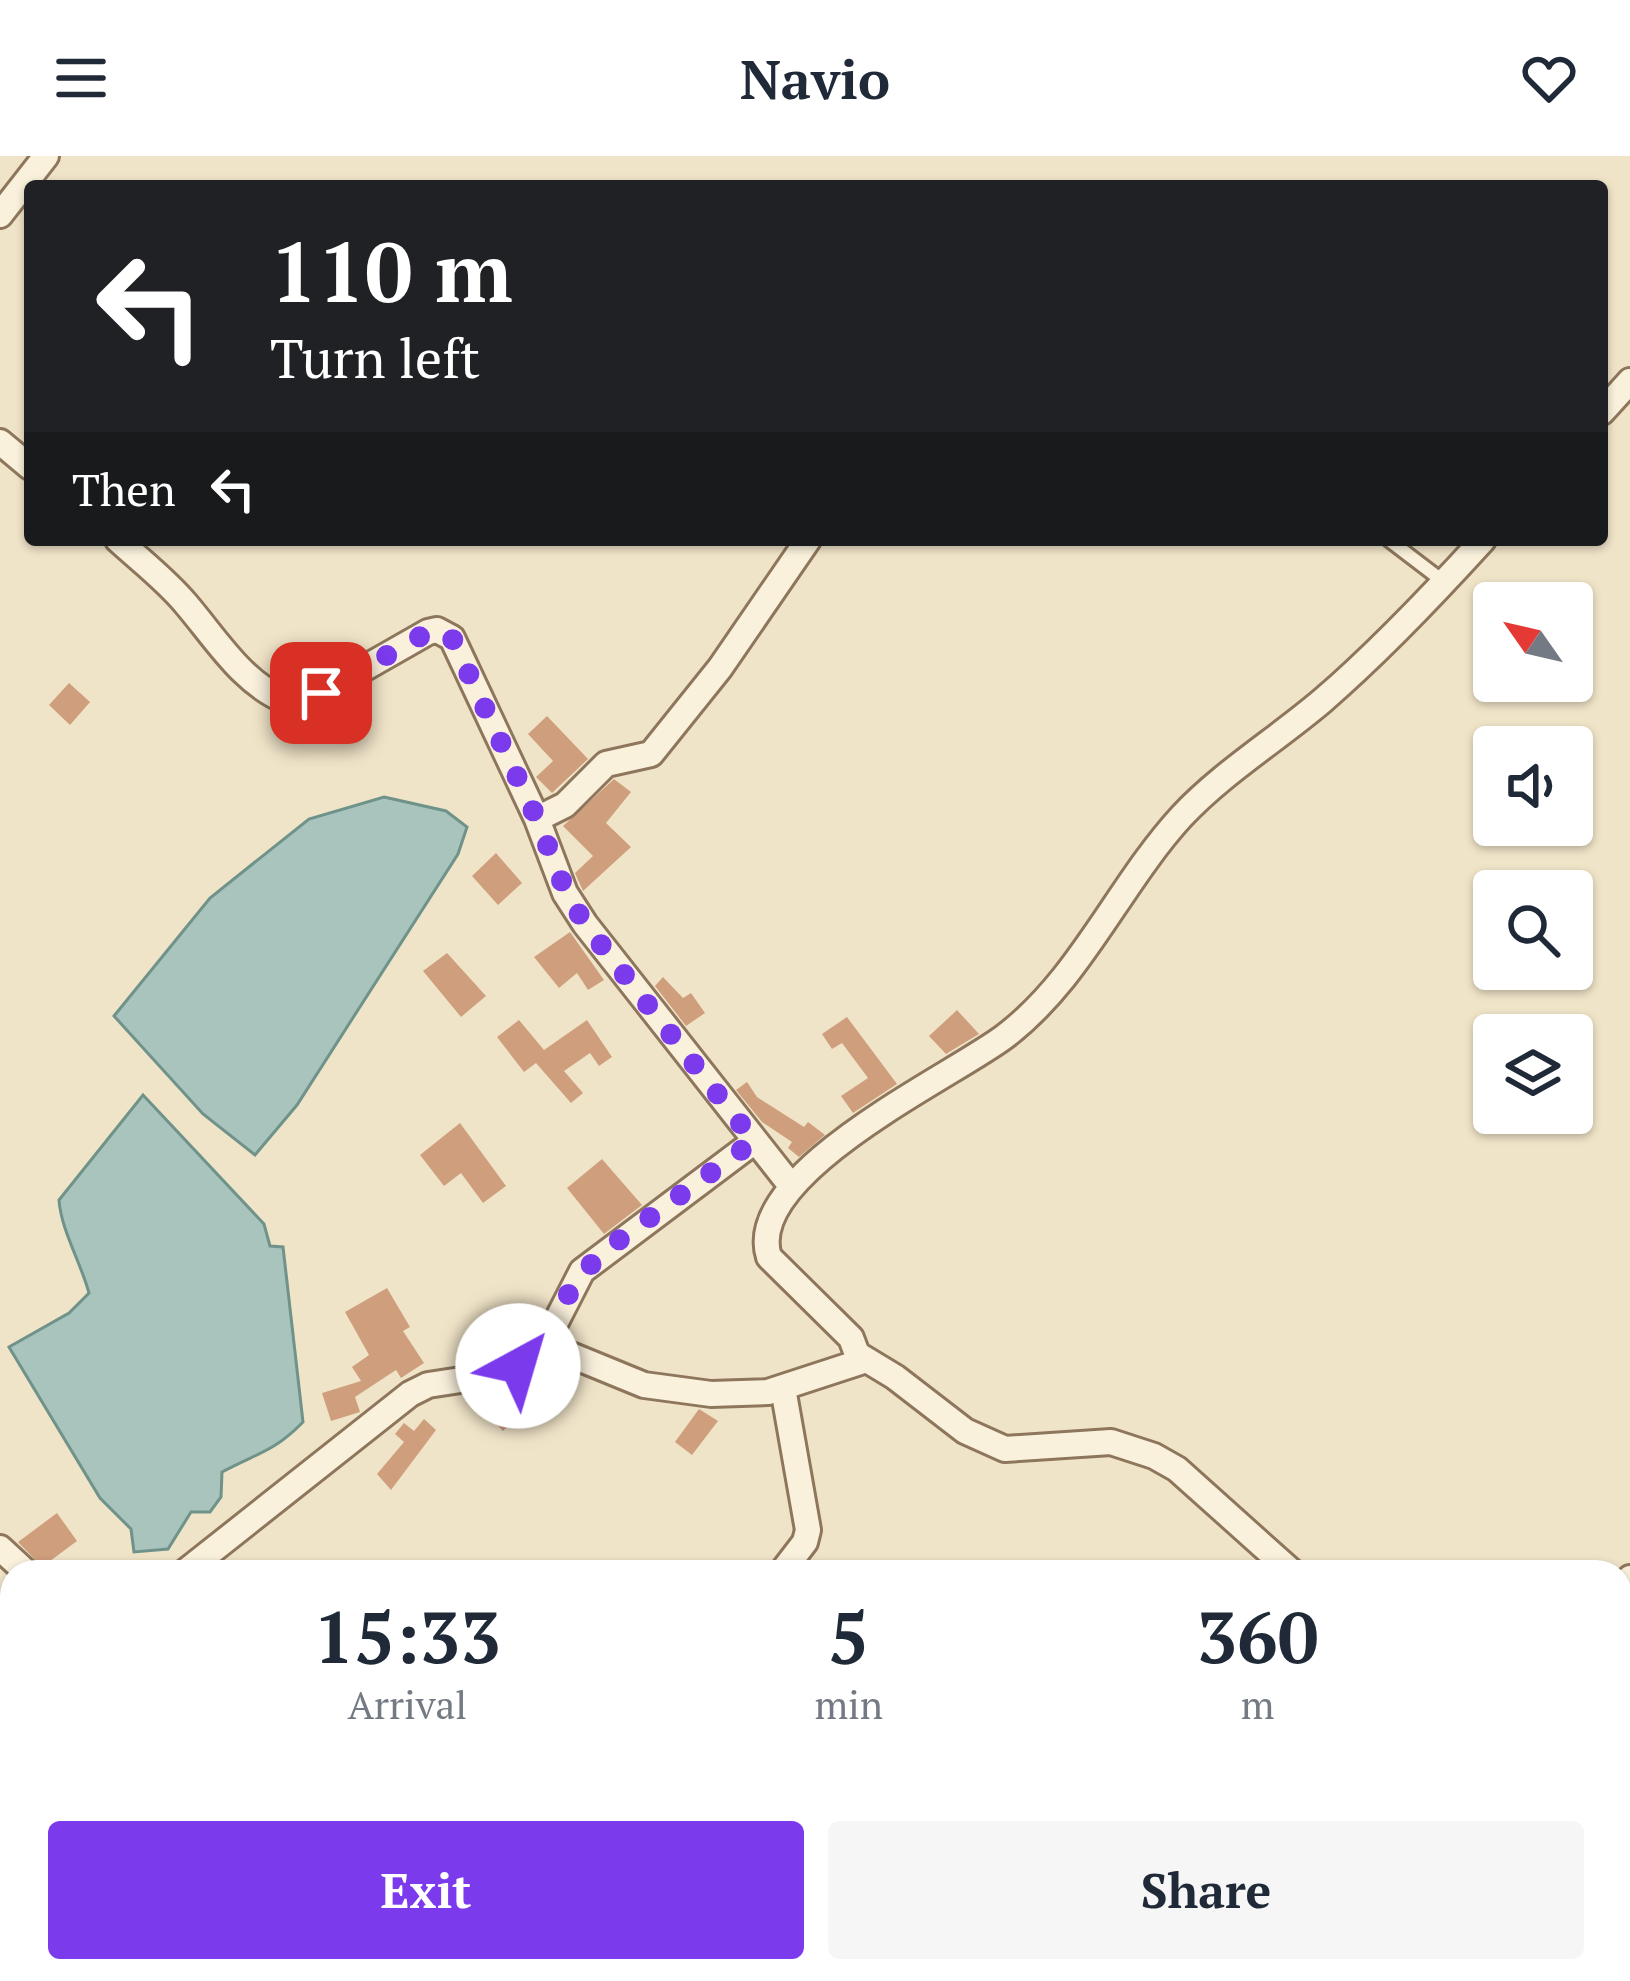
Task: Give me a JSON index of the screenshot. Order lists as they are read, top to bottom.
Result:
{
  "north": "top left",
  "page": {
    "header": "Navio",
    "turn": ["110 m", "Turn left"],
    "then": "Then",
    "eta": [
      "15:33",
      "Arrival",
      "5",
      "min",
      "360",
      "m"
    ],
    "buttons": ["Exit", "Share"]
  }
}
